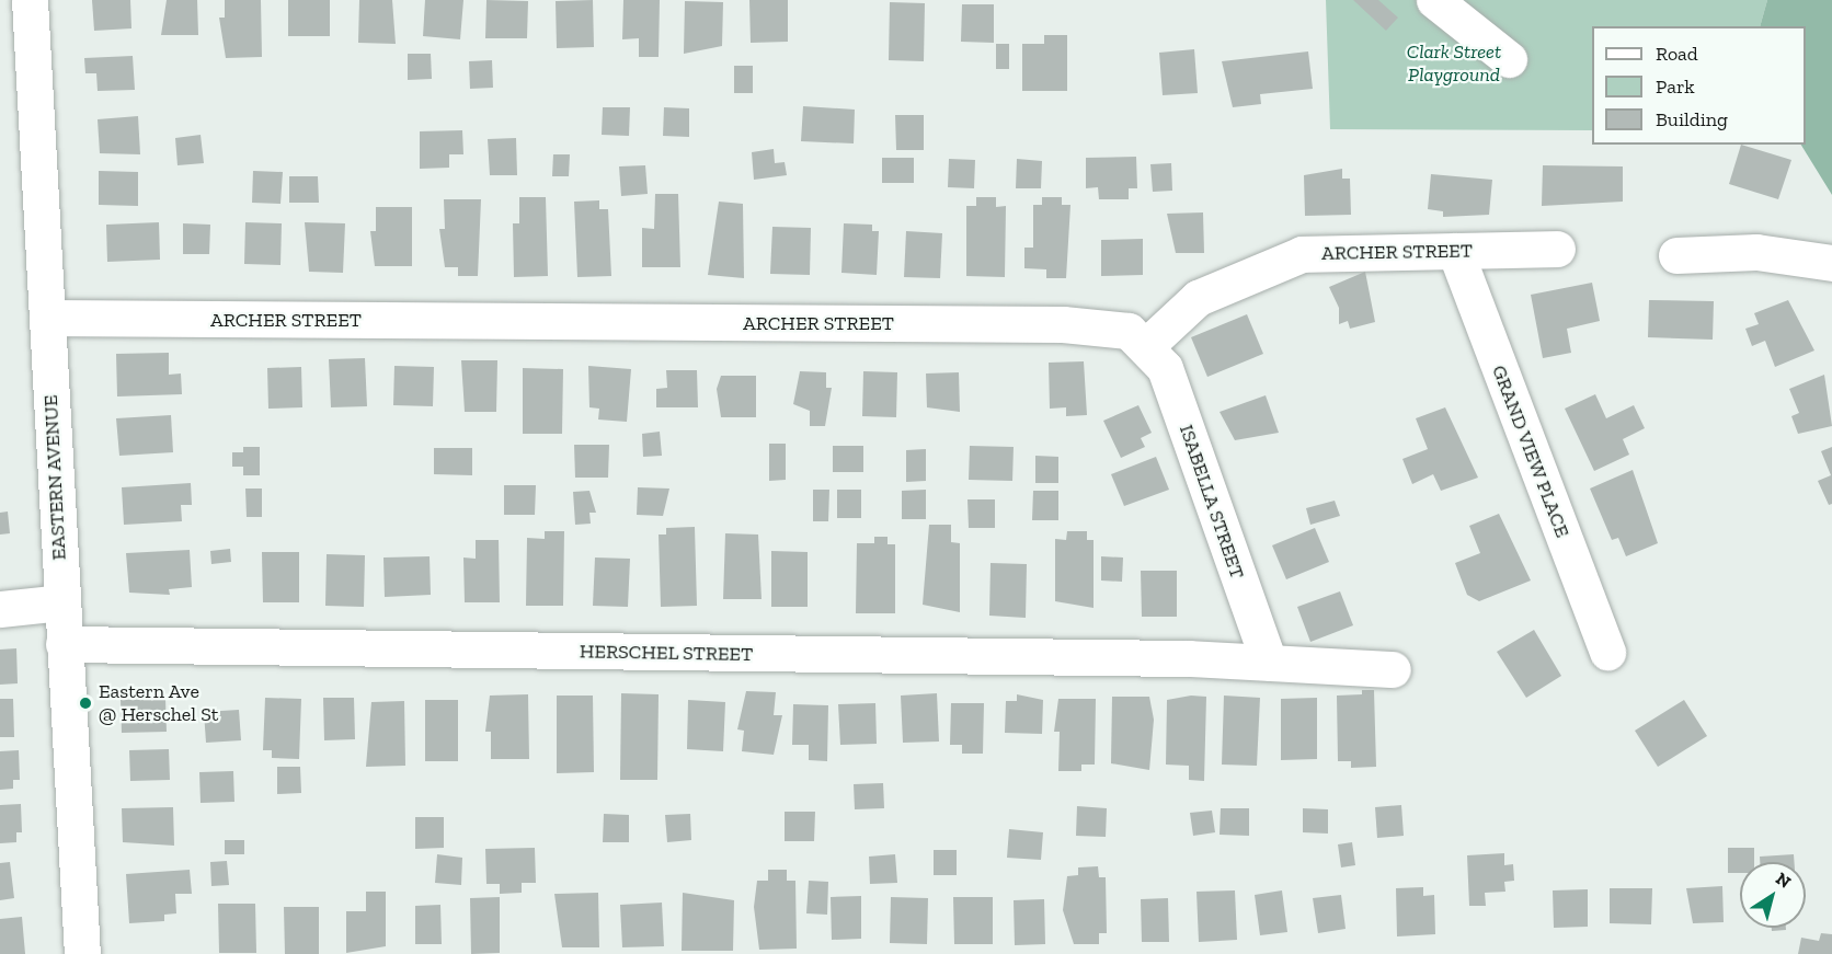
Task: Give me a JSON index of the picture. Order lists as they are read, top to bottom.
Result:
{
  "streets": {
    "street": [
      "ARCHER STREET",
      "GRAND VIEW PLACE",
      "EASTERN AVENUE",
      "ISABELLA STREET",
      "HERSCHEL STREET"
    ]
  },
  "crossings": [
    ["ARCHER STREET", "GRAND VIEW PLACE"],
    ["ARCHER STREET", "EASTERN AVENUE"],
    ["ARCHER STREET", "ISABELLA STREET"],
    ["EASTERN AVENUE", "HERSCHEL STREET"],
    ["ISABELLA STREET", "HERSCHEL STREET"]
  ],
  "parks": ["Clark Street Playground"],
  "places": ["Eastern Ave @ Herschel St"],
  "legend": ["Road", "Park", "Building"],
  "north": "top right"
}
